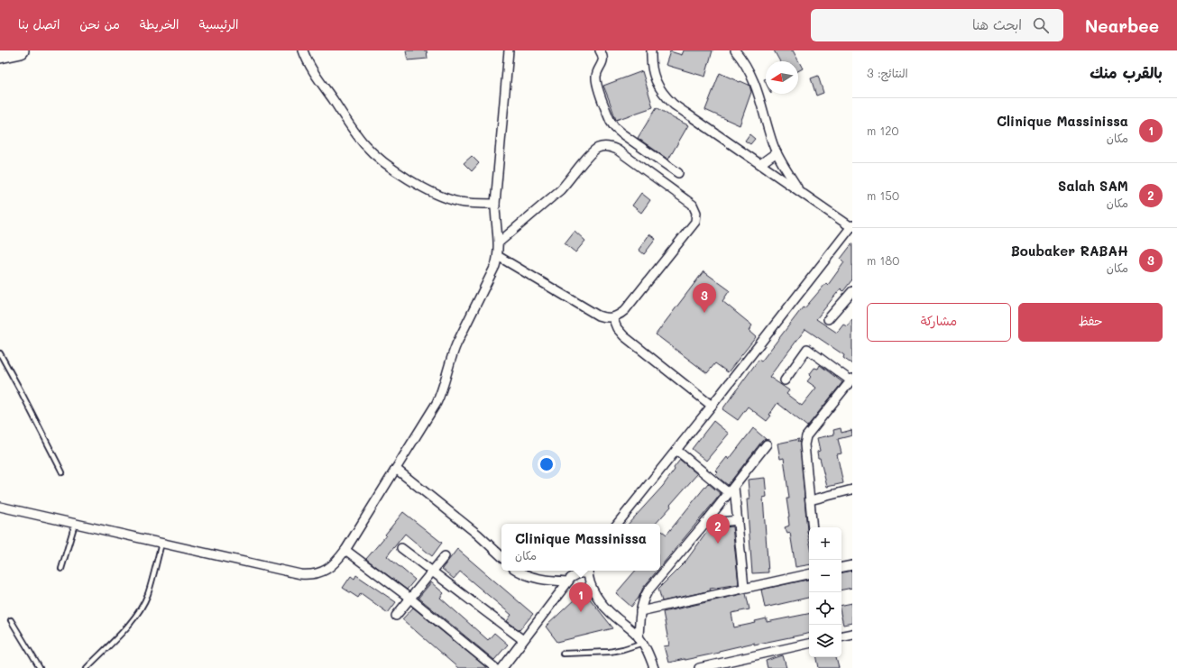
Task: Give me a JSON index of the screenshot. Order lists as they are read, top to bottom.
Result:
{
  "north": "left",
  "page": {
    "header": "Nearbee",
    "search": "ابحث هنا",
    "nav": [
      "الرئيسية",
      "الخريطة",
      "من نحن",
      "اتصل بنا"
    ],
    "heading": ["بالقرب منك", "النتائج: 3"],
    "list": [
      {
        "mark": "1",
        "name": "Clinique Massinissa",
        "note": "مكان",
        "value": "120 m"
      },
      {
        "mark": "2",
        "name": "Salah SAM",
        "note": "مكان",
        "value": "150 m"
      },
      {
        "mark": "3",
        "name": "Boubaker RABAH",
        "note": "مكان",
        "value": "180 m"
      }
    ],
    "pins": ["3", "2", "1"],
    "buttons": ["حفظ", "مشاركة"],
    "popup": ["Clinique Massinissa", "مكان"],
    "map_buttons": ["+", "−"]
  }
}
